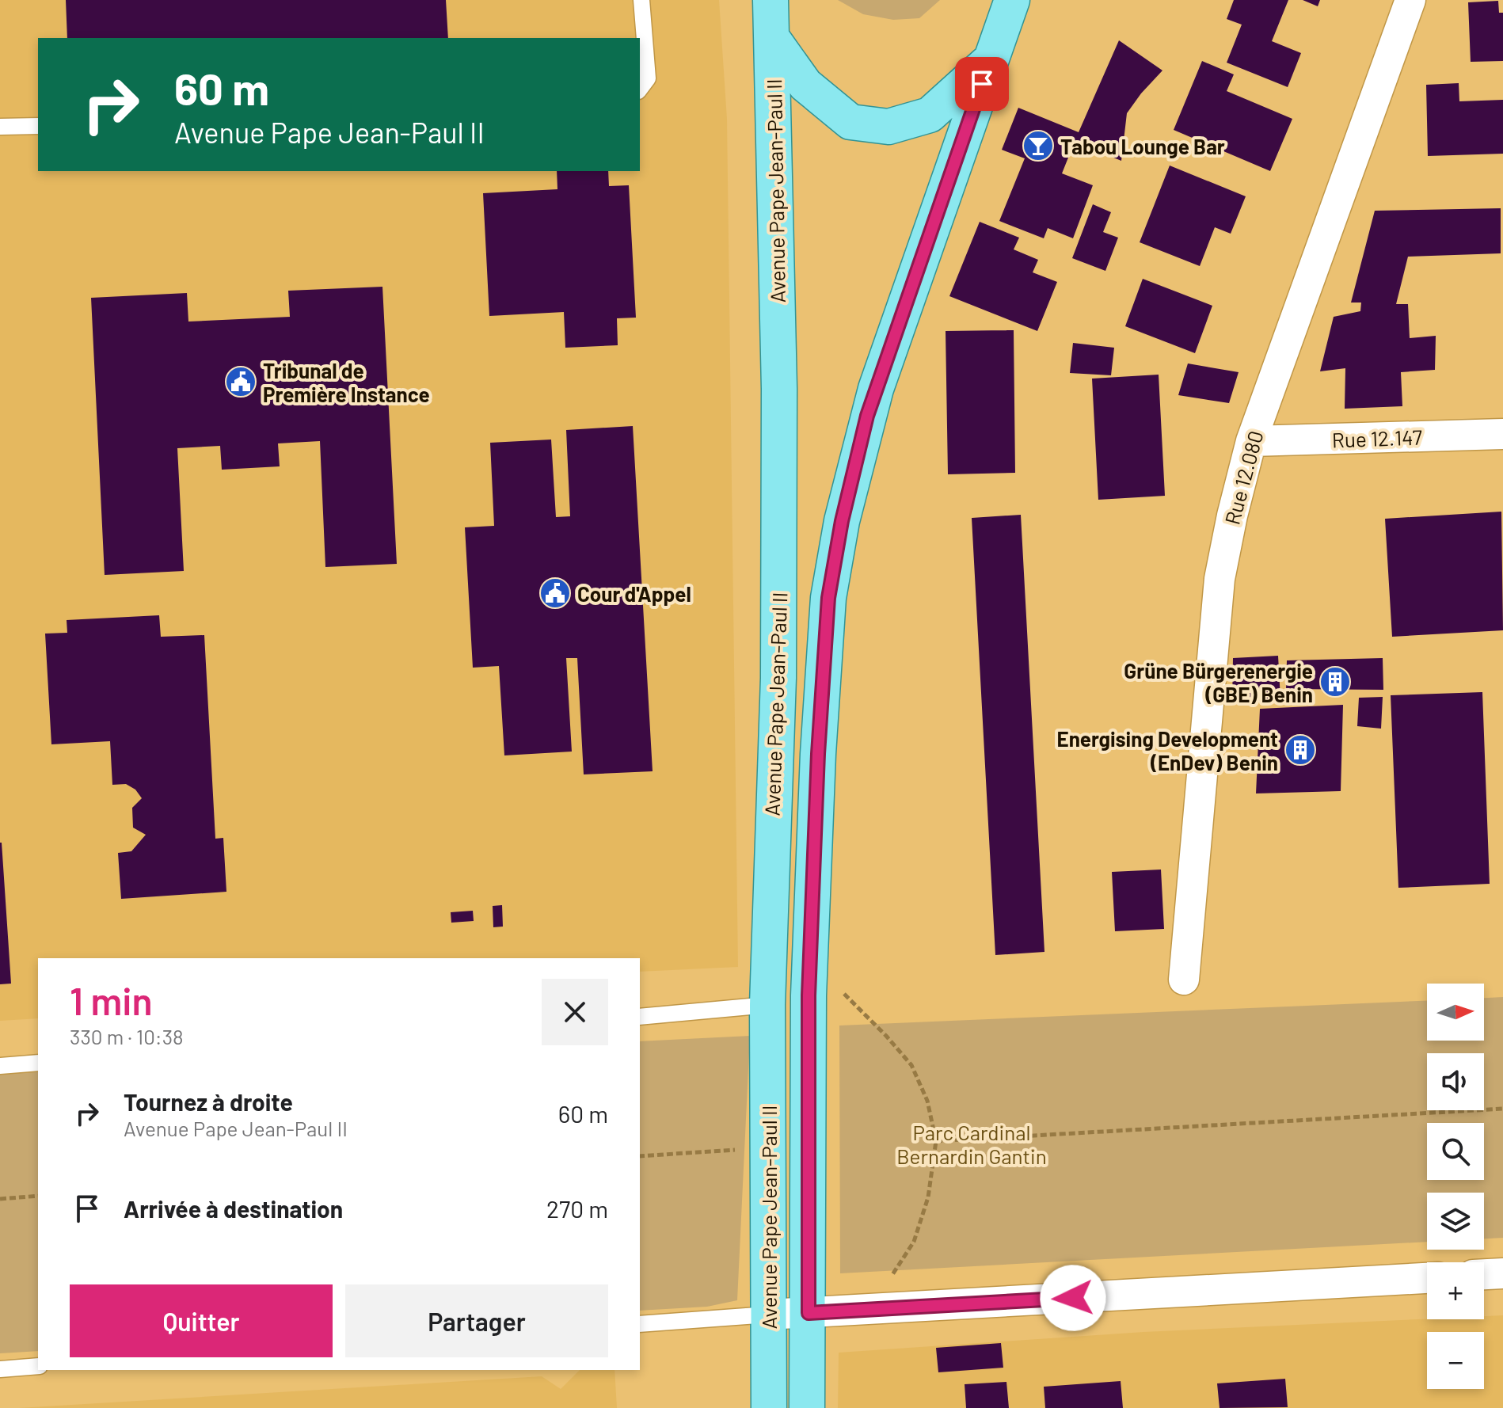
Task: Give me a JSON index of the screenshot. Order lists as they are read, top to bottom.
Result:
{
  "streets": {
    "main road": ["Avenue Pape Jean-Paul II"],
    "street": ["Rue 12.147", "Rue 12.080"]
  },
  "crossings": [
    ["Rue 12.147", "Rue 12.080"]
  ],
  "parks": ["Parc Cardinal Bernardin Gantin"],
  "places": {
    "bar": ["Tabou Lounge Bar"],
    "public building": ["Tribunal de Première Instance", "Cour d'Appel"],
    "building": ["Grüne Bürgerenergie (GBE) Benin", "Energising Development (EnDev) Benin"]
  },
  "north": "right",
  "page": {
    "turn": ["60 m", "Avenue Pape Jean-Paul II"],
    "heading": ["1 min", "330 m · 10:38"],
    "map_buttons": ["+", "−"],
    "list": [
      {
        "name": "Tournez à droite",
        "note": "Avenue Pape Jean-Paul II",
        "value": "60 m"
      },
      {
        "name": "Arrivée à destination",
        "value": "270 m"
      }
    ],
    "buttons": ["Quitter", "Partager"]
  }
}
